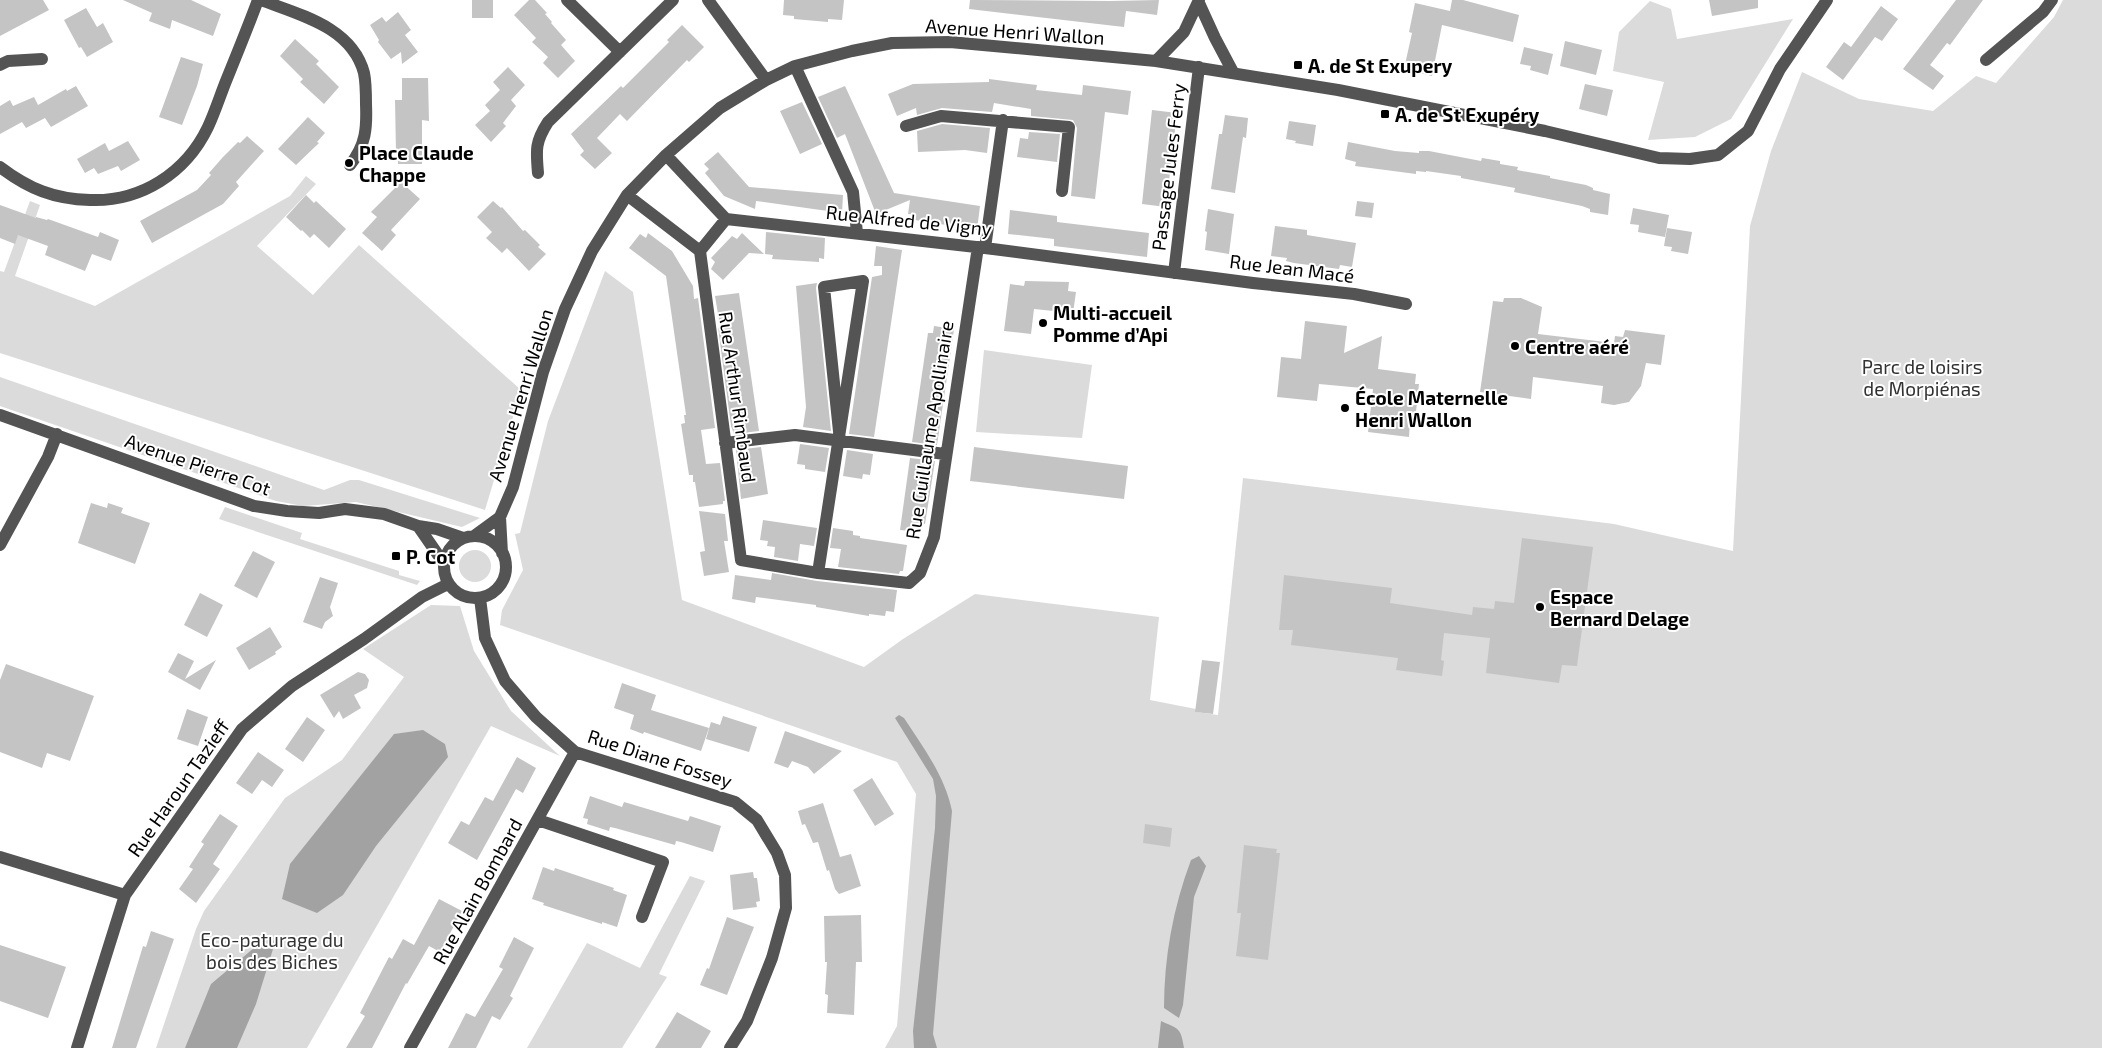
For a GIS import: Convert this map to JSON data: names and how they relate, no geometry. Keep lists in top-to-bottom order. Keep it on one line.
{"streets":{"street":["Avenue Henri Wallon","Passage Jules Ferry","Rue Alfred de Vigny","Rue Jean Macé","Rue Arthur Rimbaud","Rue Guillaume Apollinaire","Avenue Pierre Cot","Rue Diane Fossey","Rue Haroun Tazieff","Rue Alain Bombard"]},"crossings":[["Avenue Henri Wallon","Passage Jules Ferry"],["Avenue Henri Wallon","Avenue Pierre Cot"],["Avenue Henri Wallon","Rue Diane Fossey"],["Avenue Henri Wallon","Rue Haroun Tazieff"],["Passage Jules Ferry","Rue Alfred de Vigny"],["Passage Jules Ferry","Rue Jean Macé"],["Rue Alfred de Vigny","Rue Jean Macé"],["Rue Alfred de Vigny","Rue Guillaume Apollinaire"],["Rue Arthur Rimbaud","Rue Guillaume Apollinaire"],["Avenue Pierre Cot","Rue Diane Fossey"],["Avenue Pierre Cot","Rue Haroun Tazieff"],["Rue Diane Fossey","Rue Haroun Tazieff"],["Rue Diane Fossey","Rue Alain Bombard"]],"parks":["Parc de loisirs de Morpiénas","Eco-paturage du bois des Biches"],"places":{"transit":["A. de St Exupery","A. de St Exupéry","P. Cot"],"other":["Place Claude Chappe","Multi-accueil Pomme d’Api","Centre aéré","École Maternelle Henri Wallon","Espace Bernard Delage"]}}
